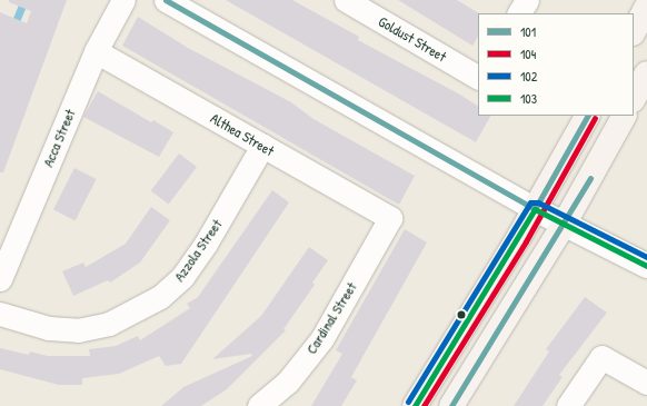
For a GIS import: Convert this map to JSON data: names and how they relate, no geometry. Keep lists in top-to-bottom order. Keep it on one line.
{"streets":{"street":["Goldust Street","Althea Street","Acca Street","Azzola Street","Cardinal Street"]},"crossings":[["Althea Street","Acca Street"],["Althea Street","Azzola Street"],["Althea Street","Cardinal Street"]],"lines":["transit line 101","transit line 104","transit line 102","transit line 103"],"legend":["101","104","102","103"]}
